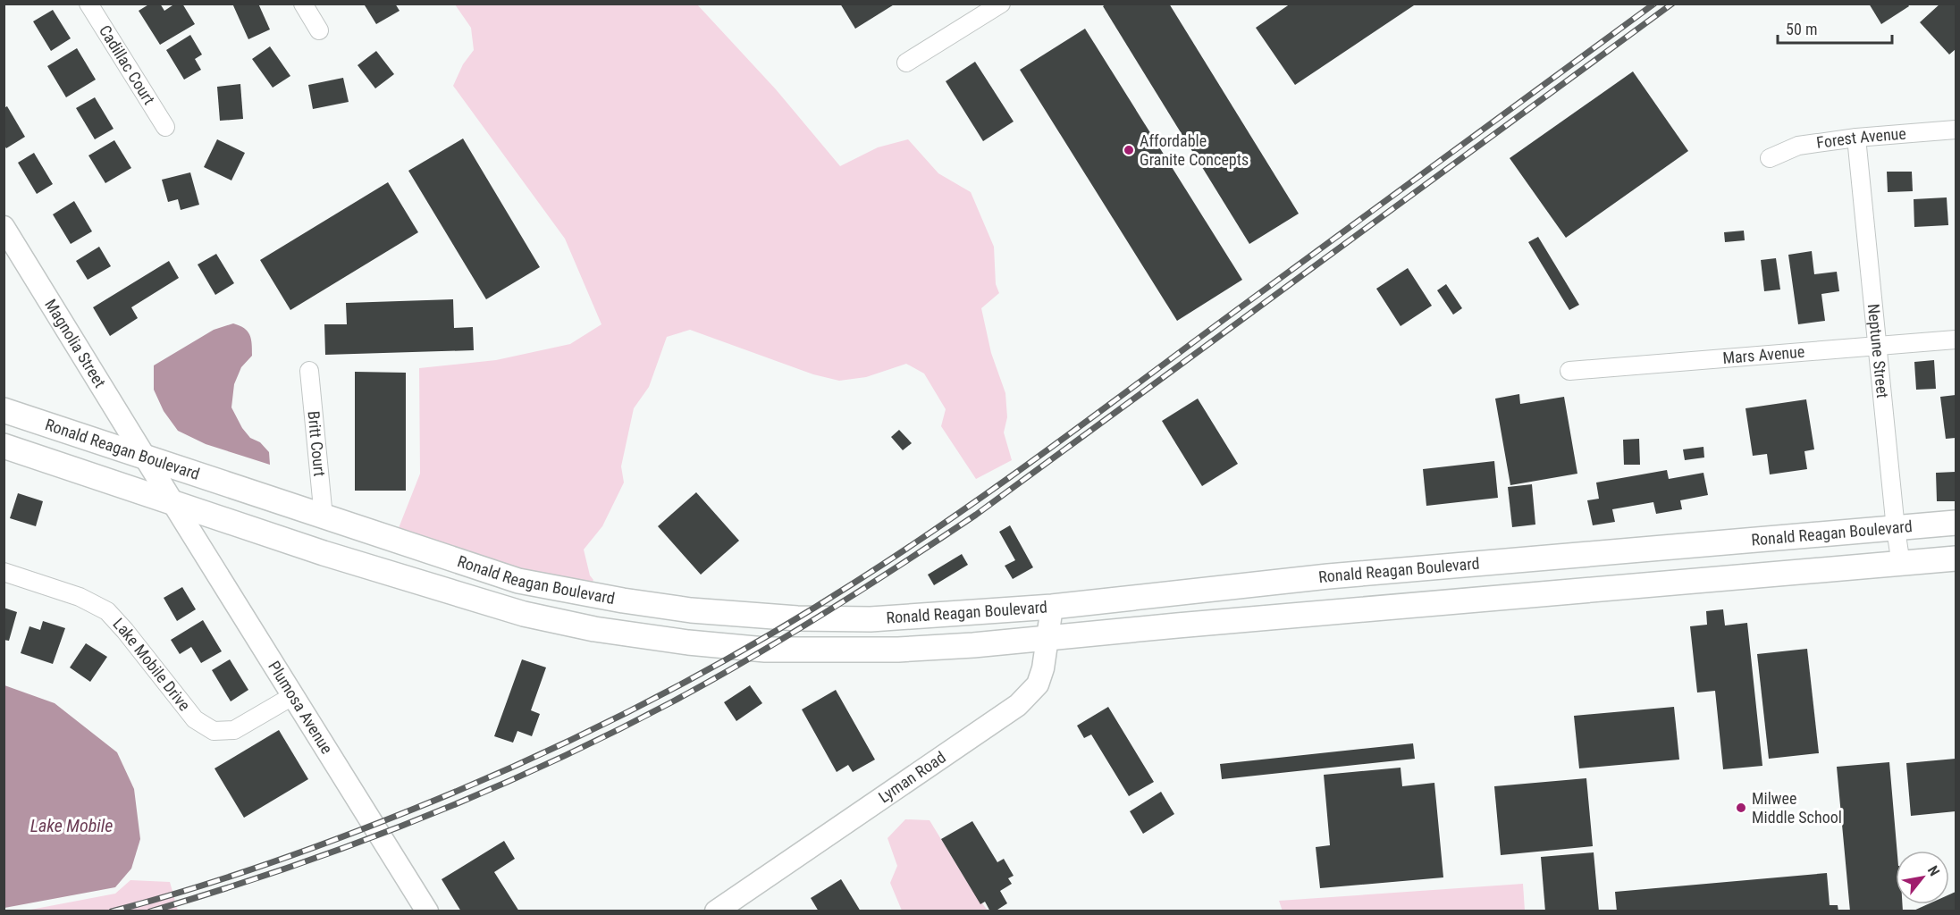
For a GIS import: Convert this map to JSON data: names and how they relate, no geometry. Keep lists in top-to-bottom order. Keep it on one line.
{"streets":{"main road":["Ronald Reagan Boulevard"],"street":["Cadillac Court","Forest Avenue","Magnolia Street","Neptune Street","Mars Avenue","Britt Court","Lake Mobile Drive","Plumosa Avenue","Lyman Road"]},"crossings":[["Forest Avenue","Neptune Street"],["Magnolia Street","Ronald Reagan Boulevard"],["Magnolia Street","Plumosa Avenue"],["Neptune Street","Mars Avenue"],["Neptune Street","Ronald Reagan Boulevard"],["Britt Court","Ronald Reagan Boulevard"],["Ronald Reagan Boulevard","Plumosa Avenue"],["Ronald Reagan Boulevard","Lyman Road"],["Lake Mobile Drive","Plumosa Avenue"]],"water":["Lake Mobile"],"places":["Affordable Granite Concepts","Milwee Middle School"],"scale_bar":"50 m","north":"top right"}
